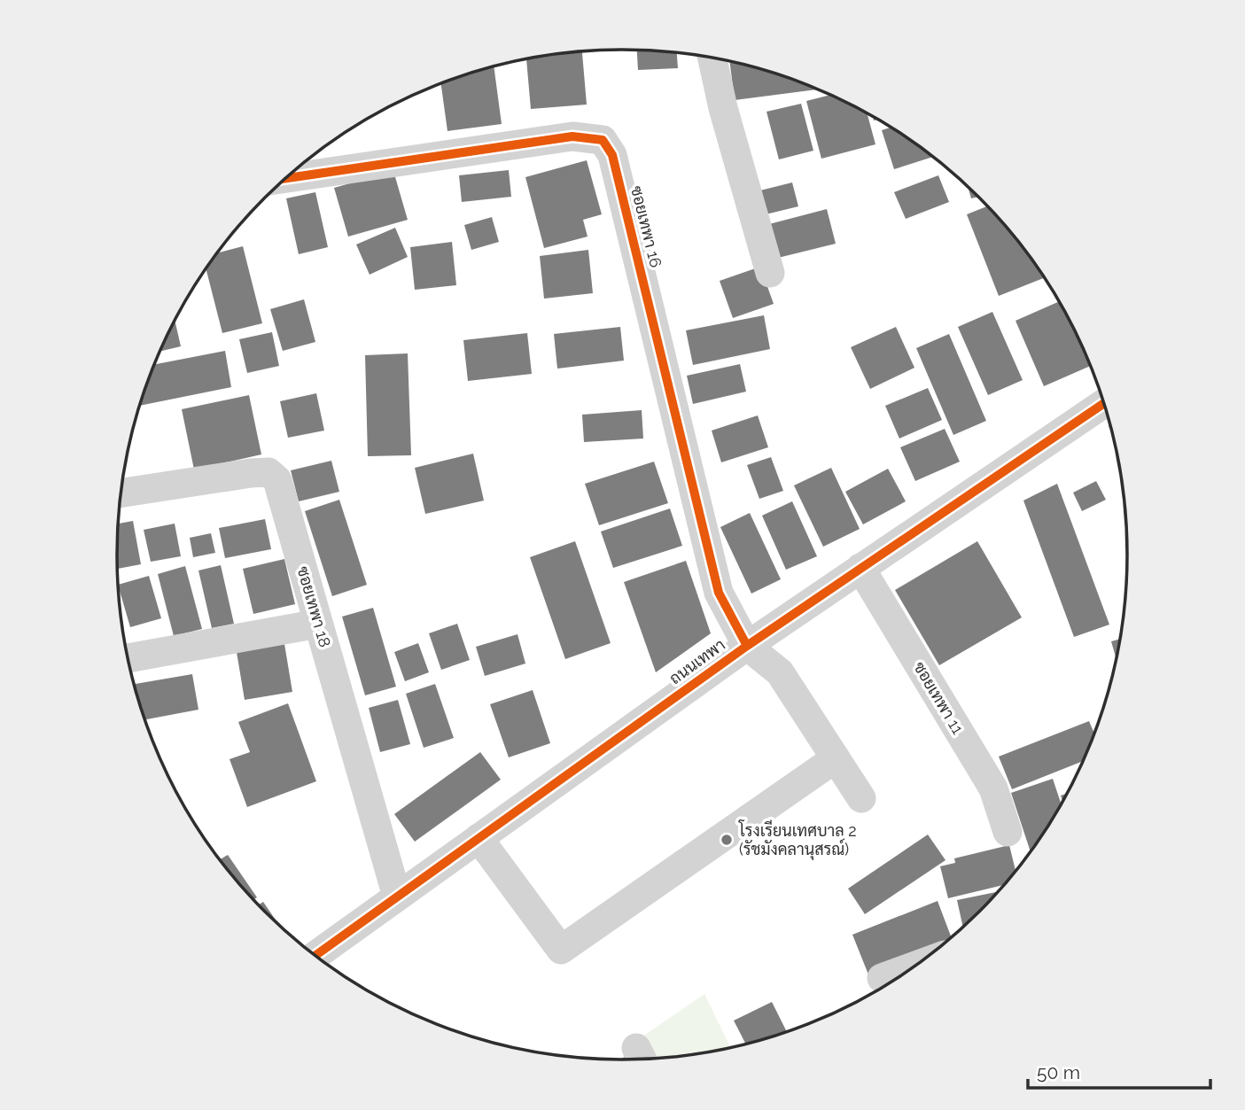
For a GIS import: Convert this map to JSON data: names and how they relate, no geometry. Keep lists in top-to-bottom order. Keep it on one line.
{"streets":{"street":["ซอยเทพา 16","ซอยเทพา 18","ถนนเทพา","ซอยเทพา 11"]},"crossings":[["ซอยเทพา 16","ถนนเทพา"],["ซอยเทพา 18","ถนนเทพา"],["ถนนเทพา","ซอยเทพา 11"]],"places":["โรงเรียนเทศบาล 2 (รัชมังคลานุสรณ์)"],"scale_bar":"50 m"}
